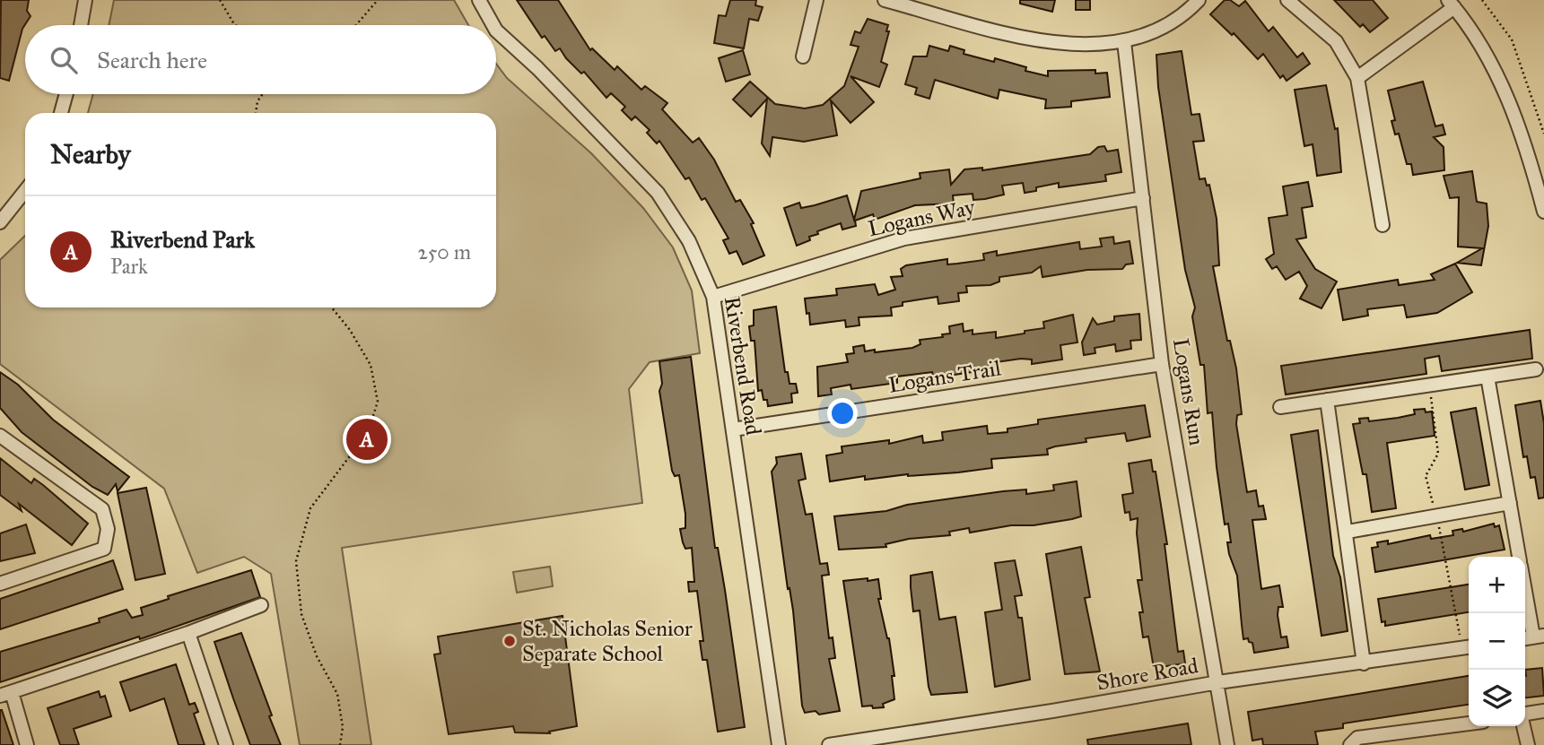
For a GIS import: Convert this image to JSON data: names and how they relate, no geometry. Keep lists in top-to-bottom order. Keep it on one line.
{"streets":{"street":["Logans Way","Riverbend Road","Logans Trail","Logans Run","Shore Road"]},"crossings":[["Logans Way","Riverbend Road"],["Logans Way","Logans Run"],["Riverbend Road","Logans Trail"],["Logans Trail","Logans Run"],["Logans Run","Shore Road"]],"places":["St. Nicholas Senior Separate School"],"page":{"search":"Search here","heading":"Nearby","list":[{"mark":"A","name":"Riverbend Park","note":"Park","value":"250 m"}],"pins":"A","map_buttons":["+","−"]}}
